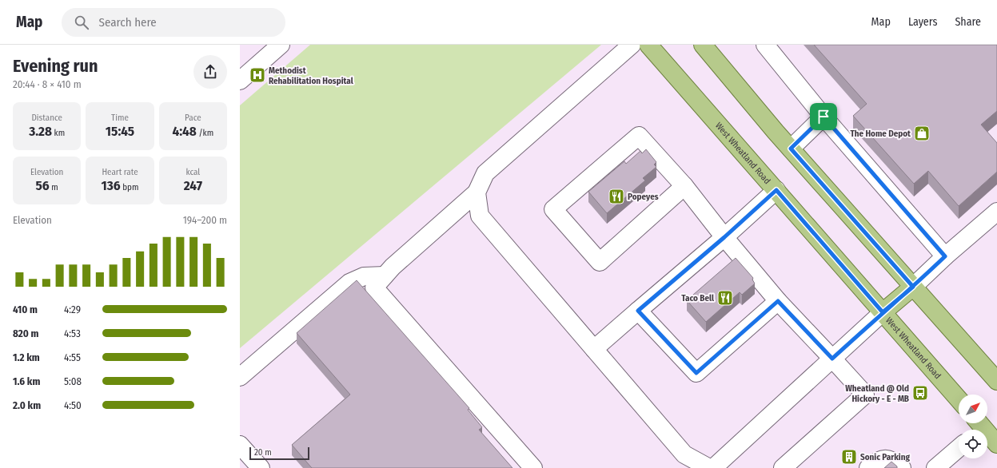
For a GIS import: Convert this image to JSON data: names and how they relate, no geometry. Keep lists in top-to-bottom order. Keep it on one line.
{"streets":{"main road":["West Wheatland Road"]},"places":{"hospital":["Methodist Rehabilitation Hospital"],"shop":["The Home Depot"],"restaurant":["Popeyes","Taco Bell"],"bus stop":["Wheatland @ Old Hickory - E - MB"],"building":["Sonic Parking"]},"scale_bar":"20 m","north":"top right","page":{"header":"Map","search":"Search here","nav":["Map","Layers","Share"],"heading":["Evening run","20:44 · 8 × 410 m"],"stats":[["Distance","3.28 km"],["Time","15:45"],["Pace","4:48 /km"],["Elevation","56 m"],["Heart rate","136 bpm"],["kcal","247"]],"chart":["Elevation","194–200 m"],"list":[{"name":"410 m","note":"4:29"},{"name":"820 m","note":"4:53"},{"name":"1.2 km","note":"4:55"},{"name":"1.6 km","note":"5:08"},{"name":"2.0 km","note":"4:50"}],"scale":"20 m"}}
